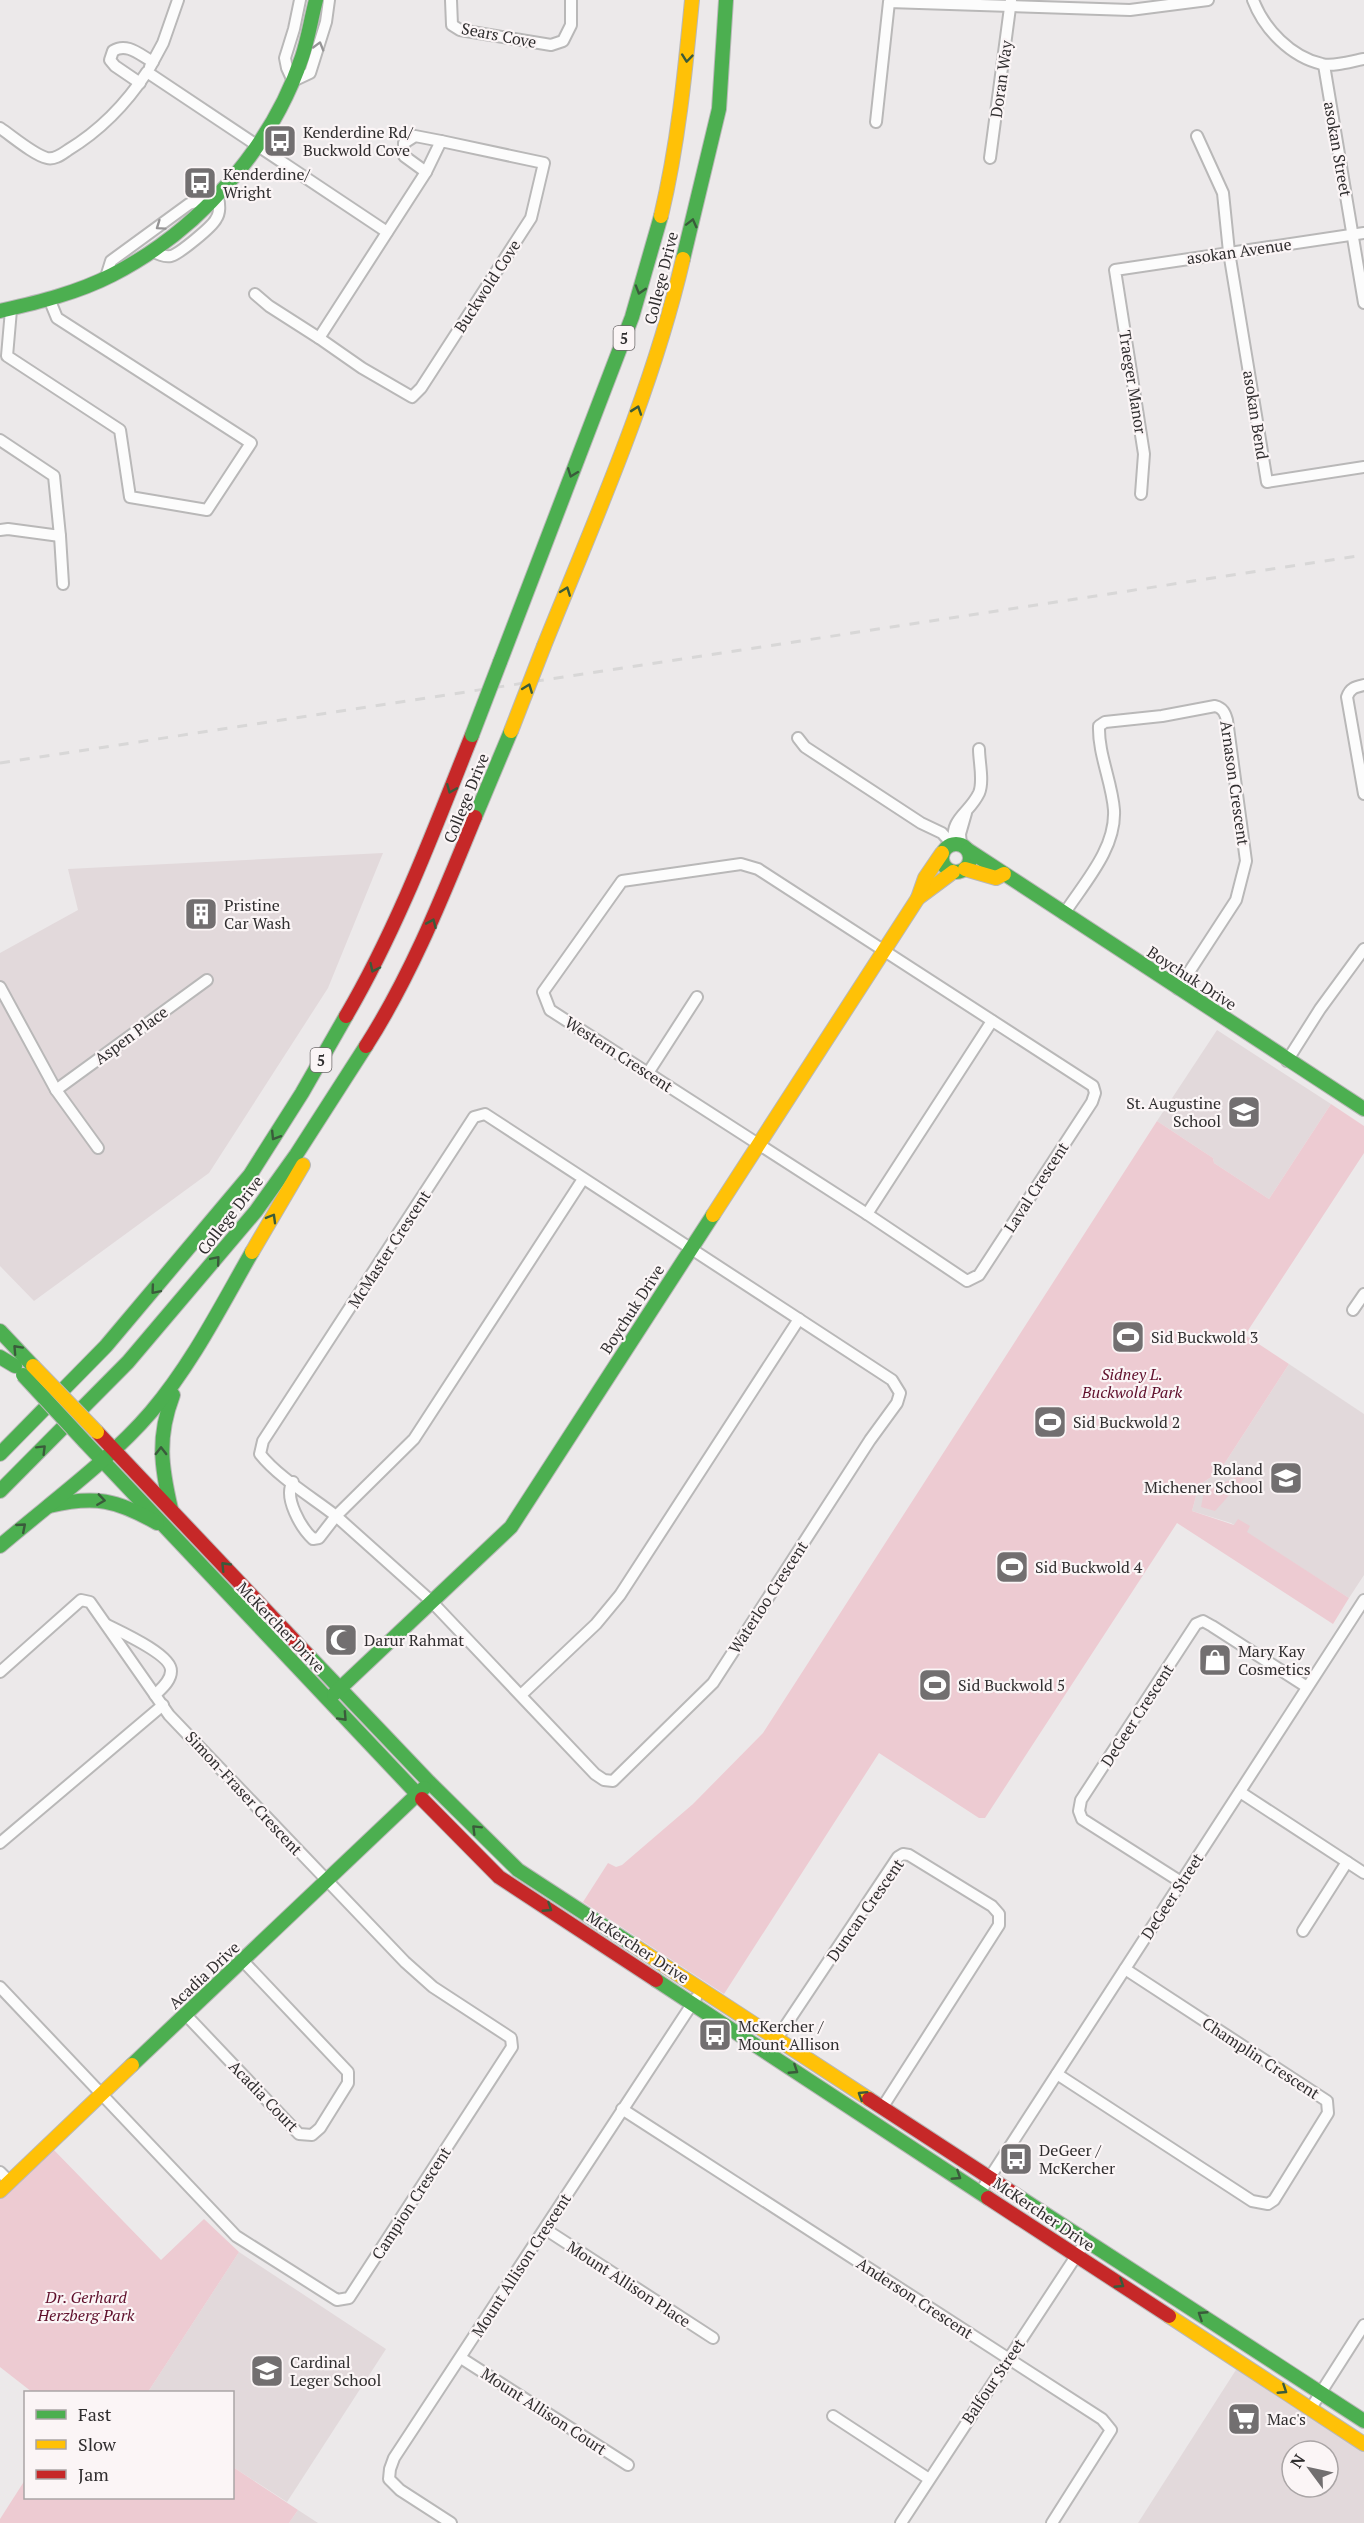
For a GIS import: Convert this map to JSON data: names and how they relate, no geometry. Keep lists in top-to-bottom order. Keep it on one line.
{"streets":{"main road":["College Drive","5","Boychuk Drive","McKercher Drive","Acadia Drive"],"street":["Sears Cove","Doran Way","asokan Street","asokan Avenue","Buckwold Cove","Traeger Manor","asokan Bend","Arnason Crescent","Aspen Place","Western Crescent","Laval Crescent","McMaster Crescent","Waterloo Crescent","DeGeer Crescent","Simon-Fraser Crescent","DeGeer Street","Duncan Crescent","Champlin Crescent","Acadia Court","Campion Crescent","Mount Allison Crescent","Mount Allison Place","Anderson Crescent","Balfour Street","Mount Allison Court"]},"crossings":[["asokan Street","asokan Avenue"],["asokan Avenue","Traeger Manor"],["asokan Avenue","asokan Bend"],["Arnason Crescent","Boychuk Drive"],["Boychuk Drive","Western Crescent"],["Boychuk Drive","Laval Crescent"],["Boychuk Drive","McMaster Crescent"],["Boychuk Drive","Waterloo Crescent"],["Boychuk Drive","McKercher Drive"],["Western Crescent","Laval Crescent"],["McMaster Crescent","Waterloo Crescent"],["McKercher Drive","DeGeer Street"],["McKercher Drive","Duncan Crescent"],["McKercher Drive","Acadia Drive"],["McKercher Drive","Mount Allison Crescent"],["McKercher Drive","Balfour Street"],["DeGeer Crescent","DeGeer Street"],["Simon-Fraser Crescent","Acadia Drive"],["Simon-Fraser Crescent","Campion Crescent"],["DeGeer Street","Champlin Crescent"],["Acadia Drive","Acadia Court"],["Acadia Drive","Campion Crescent"],["Mount Allison Crescent","Mount Allison Place"],["Mount Allison Crescent","Anderson Crescent"],["Mount Allison Crescent","Mount Allison Court"],["Anderson Crescent","Balfour Street"]],"parks":["Sidney L. Buckwold Park","Dr. Gerhard Herzberg Park"],"places":{"bus stop":["Kenderdine Rd/ Buckwold Cove","Kenderdine/ Wright","McKercher / Mount Allison","DeGeer / McKercher"],"building":["Pristine Car Wash"],"school or university":["St. Augustine School","Roland Michener School","Cardinal Leger School"],"sports":["Sid Buckwold 3","Sid Buckwold 2","Sid Buckwold 4","Sid Buckwold 5"],"mosque":["Darur Rahmat"],"shop":["Mary Kay Cosmetics"],"supermarket":["Mac's"]},"legend":["Fast","Slow","Jam"],"north":"top left"}
